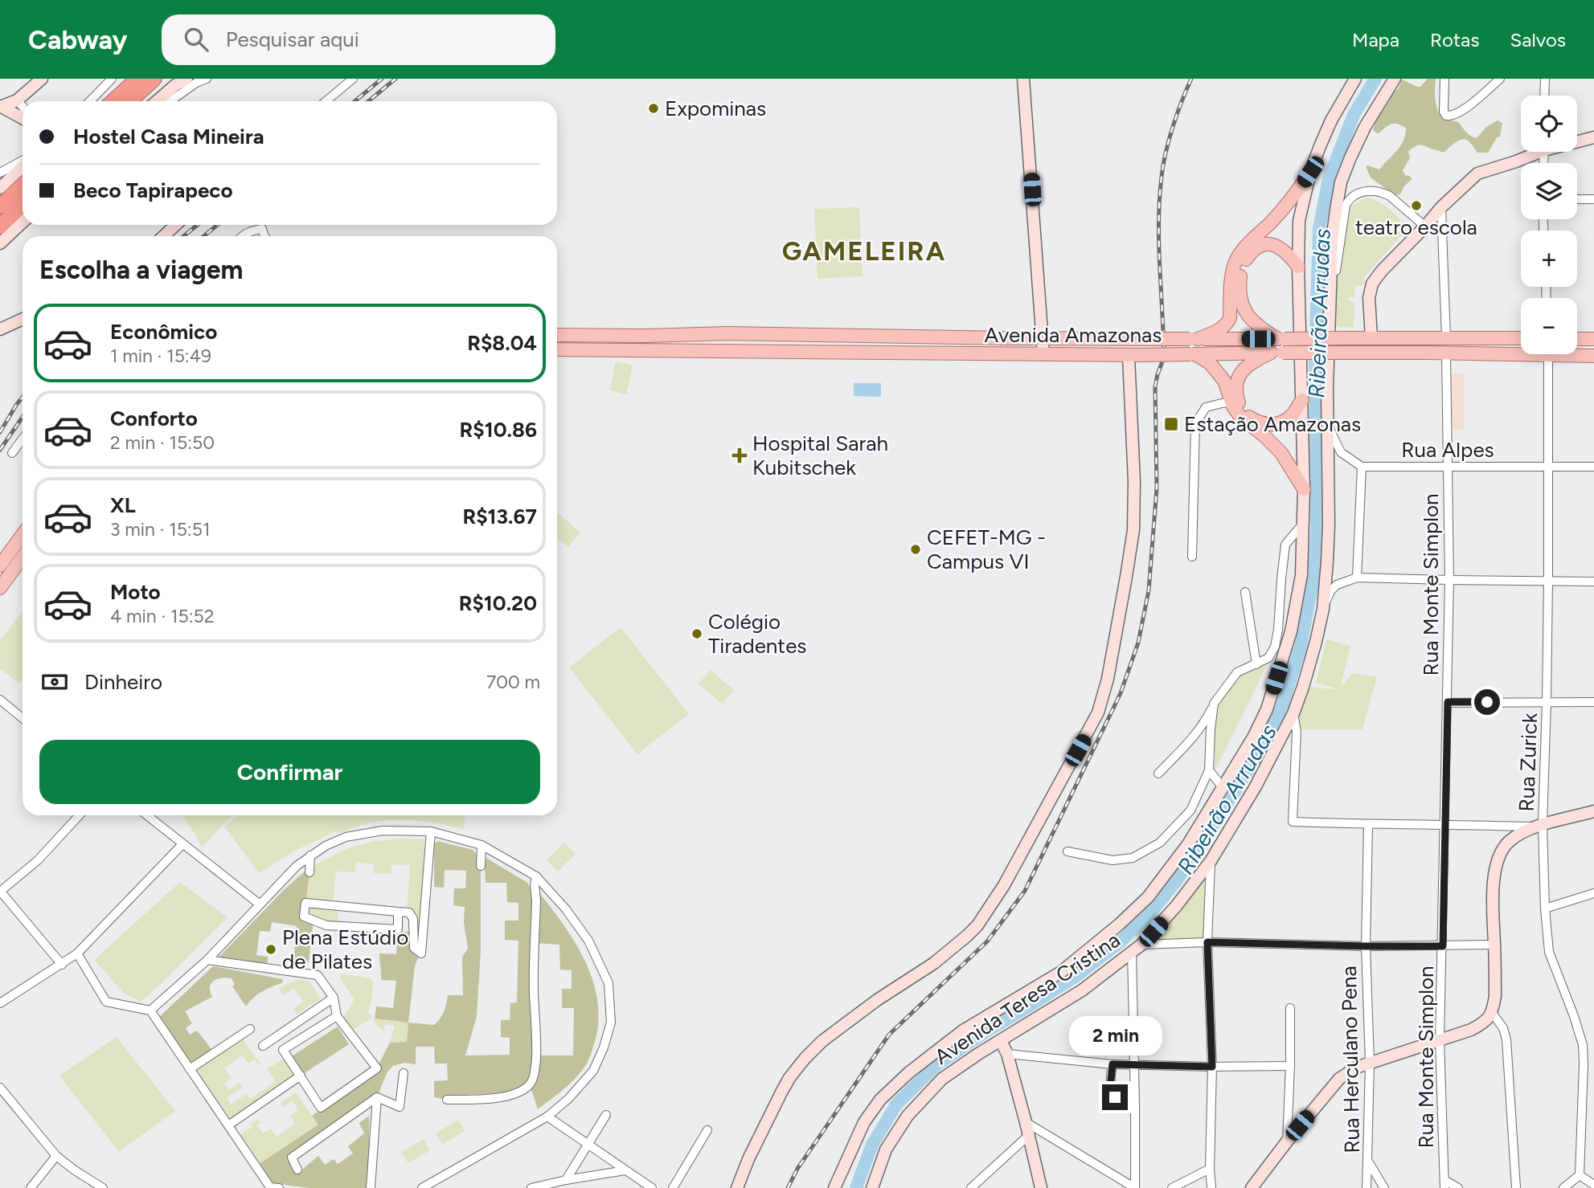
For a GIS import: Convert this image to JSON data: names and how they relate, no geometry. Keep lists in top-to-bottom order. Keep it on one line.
{"streets":{"main road":["Avenida Amazonas","Avenida Teresa Cristina"],"street":["Rua Alpes","Rua Monte Simplon","Rua Zurick","Rua Herculano Pena"]},"crossings":[["Avenida Amazonas","Rua Monte Simplon"],["Rua Alpes","Rua Monte Simplon"],["Rua Alpes","Rua Zurick"]],"districts":["GAMELEIRA"],"water":["Ribeirão Arrudas"],"places":{"other":["Expominas","teatro escola","CEFET-MG - Campus VI","Colégio Tiradentes","Plena Estúdio de Pilates"],"transit":["Estação Amazonas"],"health":["Hospital Sarah Kubitschek"]},"page":{"header":"Cabway","search":"Pesquisar aqui","nav":["Mapa","Rotas","Salvos"],"map_buttons":["+","−"],"banner":["Hostel Casa Mineira","Beco Tapirapeco"],"heading":"Escolha a viagem","list":[{"name":"Econômico","note":"1 min · 15:49","value":"R$8.04"},{"name":"Conforto","note":"2 min · 15:50","value":"R$10.86"},{"name":"XL","note":"3 min · 15:51","value":"R$13.67"},{"name":"Moto","note":"4 min · 15:52","value":"R$10.20"}],"pay":["Dinheiro","700 m"],"buttons":"Confirmar","bubble":"2 min"}}
